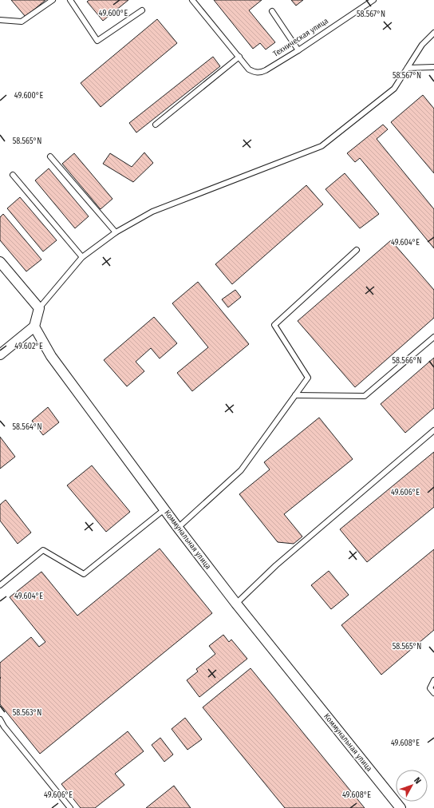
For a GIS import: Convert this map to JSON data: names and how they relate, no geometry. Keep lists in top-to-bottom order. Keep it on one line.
{"streets":{"street":["Коммунальная улица"],"lane":["Техническая улица"]},"north":"top right","coordinates":["49.600°E","58.567°N","58.565°N","49.604°E","49.602°E","58.566°N","58.564°N","49.606°E","58.563°N","49.608°E"]}
